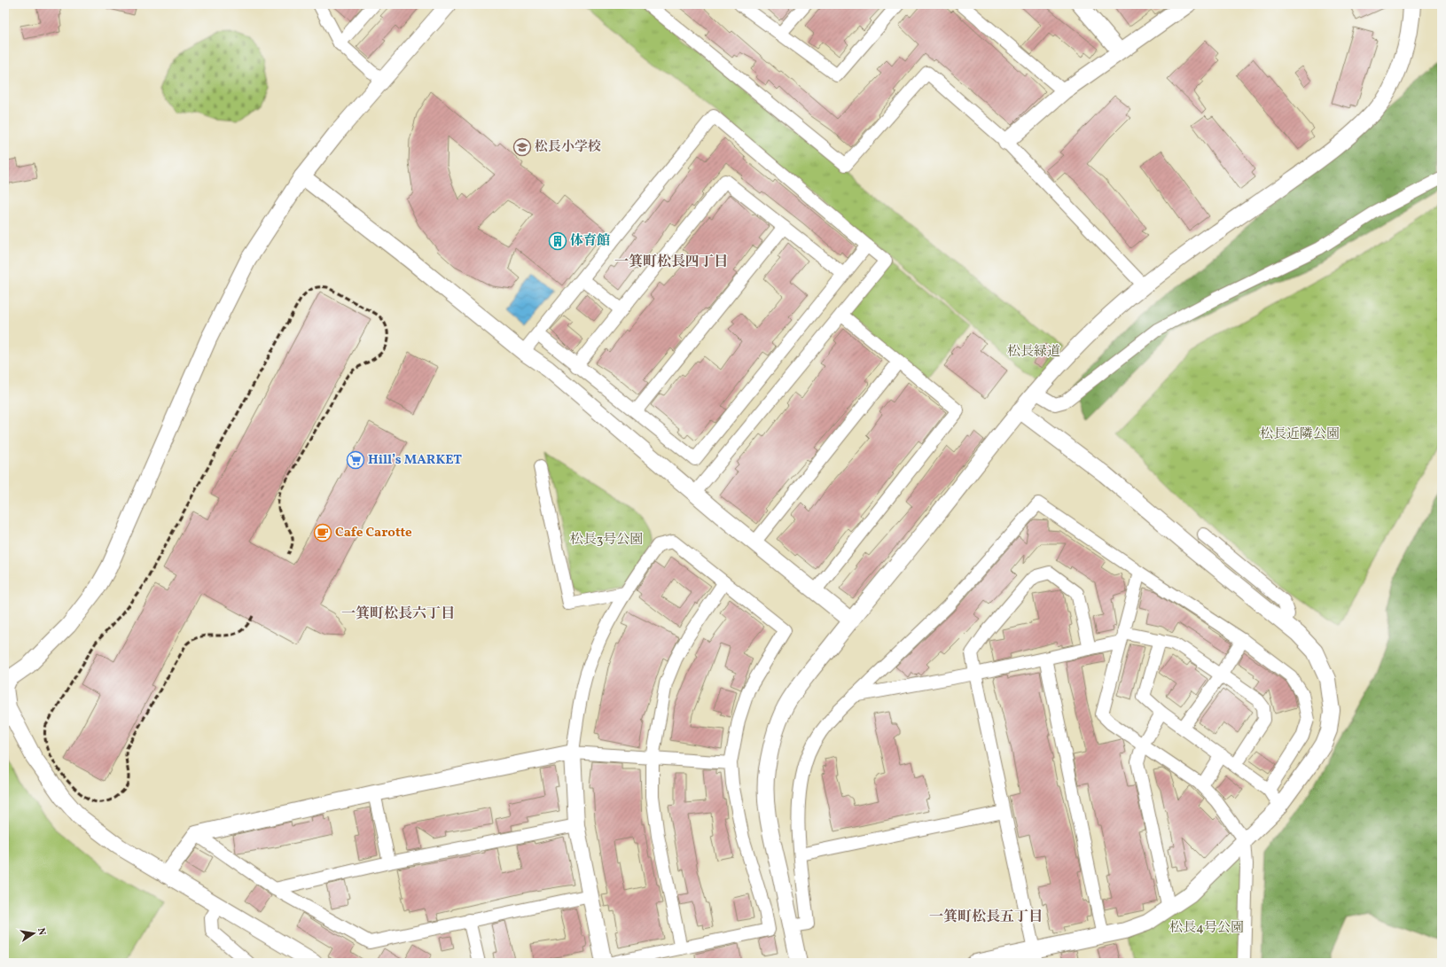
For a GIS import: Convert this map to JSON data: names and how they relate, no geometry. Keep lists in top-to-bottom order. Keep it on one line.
{"districts":["一箕町松長四丁目","一箕町松長六丁目","一箕町松長五丁目"],"parks":["松長緑道","松長近隣公園","松長3号公園","松長4号公園"],"places":{"school or university":["松長小学校"],"building":["体育館"],"supermarket":["Hill’s MARKET"],"cafe":["Cafe Carotte"]},"north":"right"}
